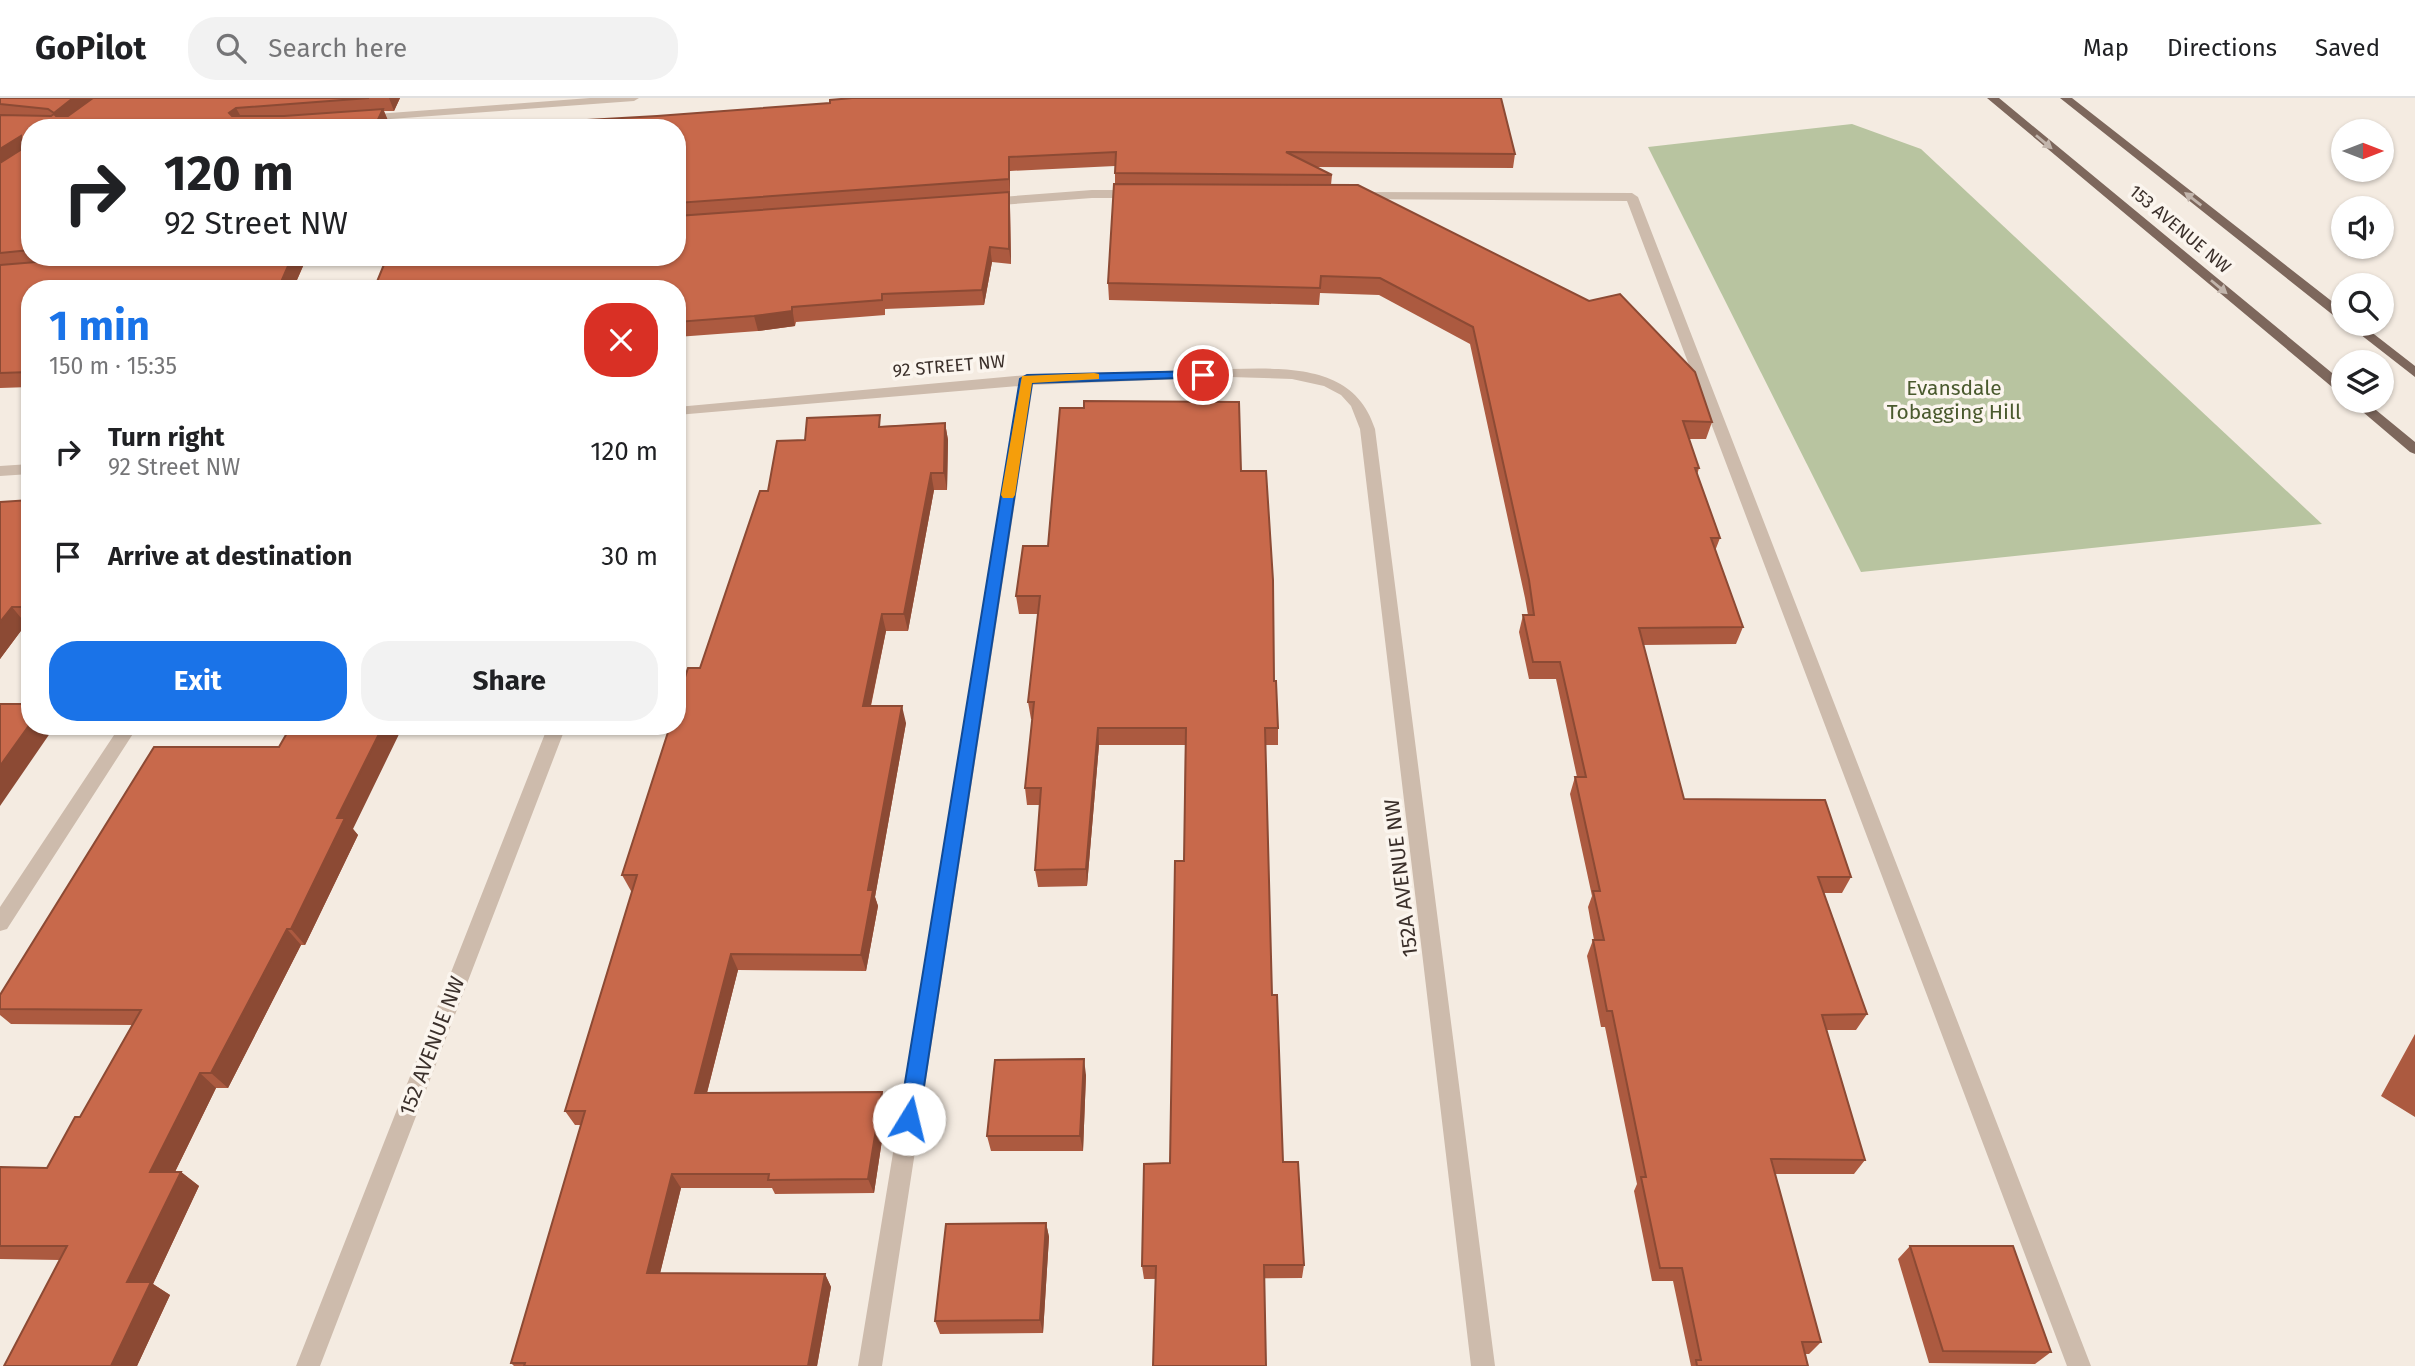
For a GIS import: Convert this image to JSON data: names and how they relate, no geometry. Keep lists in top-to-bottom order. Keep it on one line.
{"streets":{"main road":["153 AVENUE NW"],"street":["92 STREET NW","152A AVENUE NW","152 AVENUE NW"]},"crossings":[["92 STREET NW","152A AVENUE NW"]],"parks":["Evansdale Tobagging Hill"],"north":"right","page":{"header":"GoPilot","search":"Search here","nav":["Map","Directions","Saved"],"turn":["120 m","92 Street NW"],"heading":["1 min","150 m · 15:35"],"list":[{"name":"Turn right","note":"92 Street NW","value":"120 m"},{"name":"Arrive at destination","value":"30 m"}],"buttons":["Exit","Share"]}}
